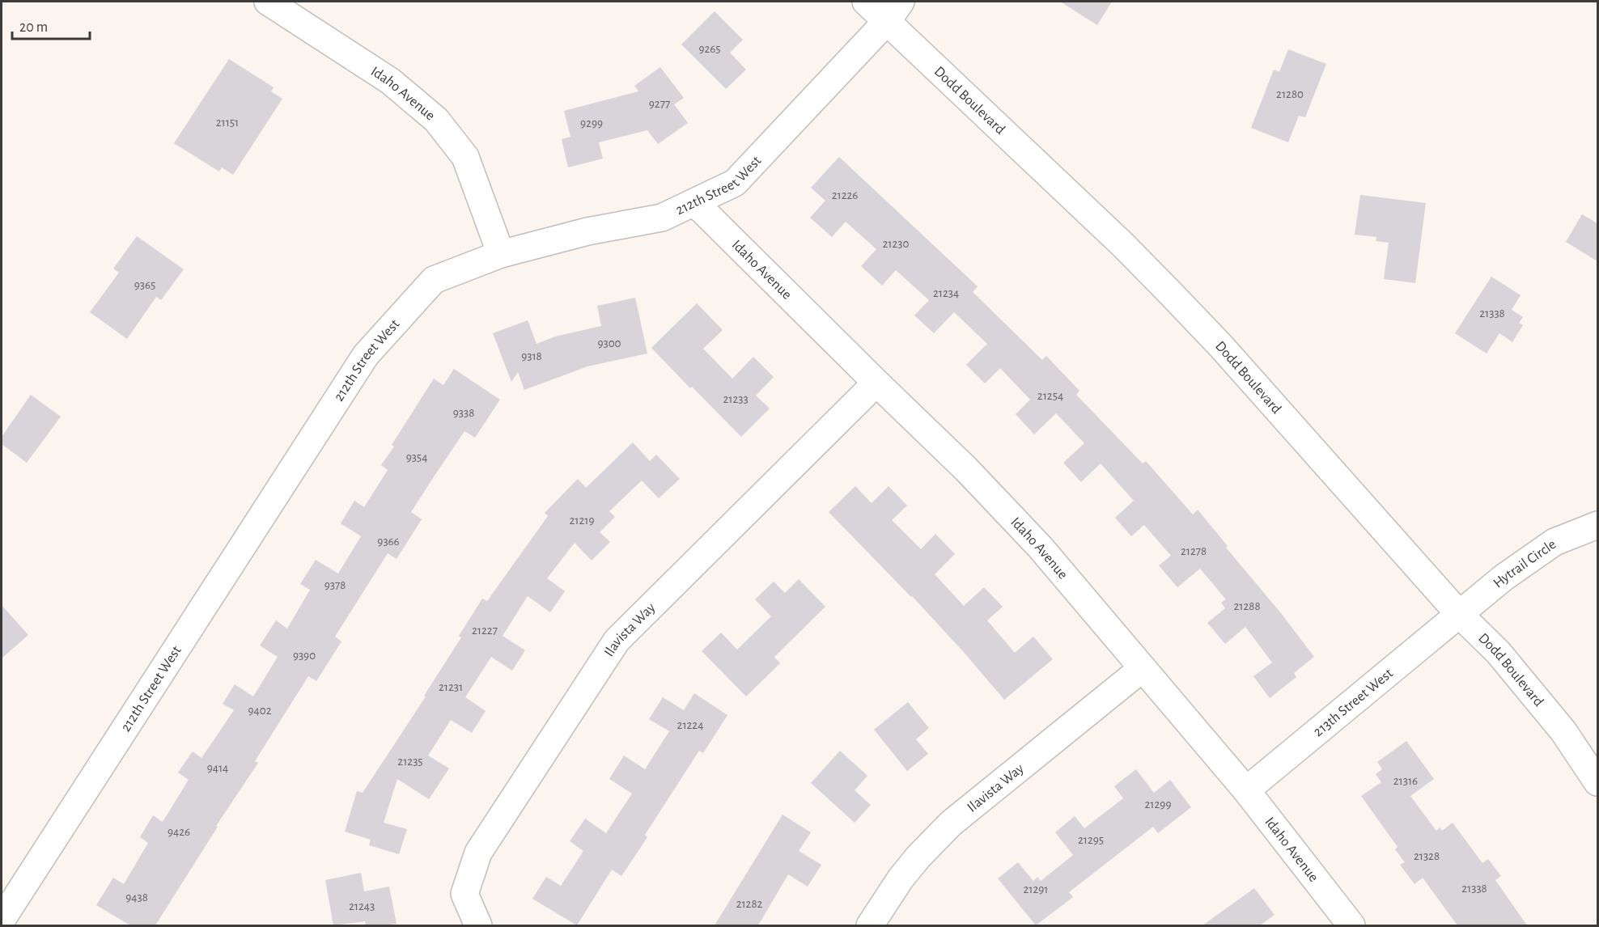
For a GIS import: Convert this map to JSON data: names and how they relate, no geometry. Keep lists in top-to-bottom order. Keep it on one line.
{"streets":{"street":["Idaho Avenue","Dodd Boulevard","212th Street West","Hytrail Circle","Ilavista Way","213th Street West"]},"crossings":[["Idaho Avenue","212th Street West"],["Idaho Avenue","Ilavista Way"],["Idaho Avenue","213th Street West"],["Dodd Boulevard","212th Street West"],["Dodd Boulevard","Hytrail Circle"],["Dodd Boulevard","213th Street West"],["Hytrail Circle","213th Street West"]],"house_numbers":["9265","21280","9277","21151","9299","21226","21230","9365","21234","21338","9300","9318","21254","21233","9338","9354","21219","9366","21278","9378","21288","21227","9390","21231","9402","21224","21235","9414","21316","21299","9426","21295","21328","21338","21291","9438","21282","21243"],"scale_bar":"20 m"}
